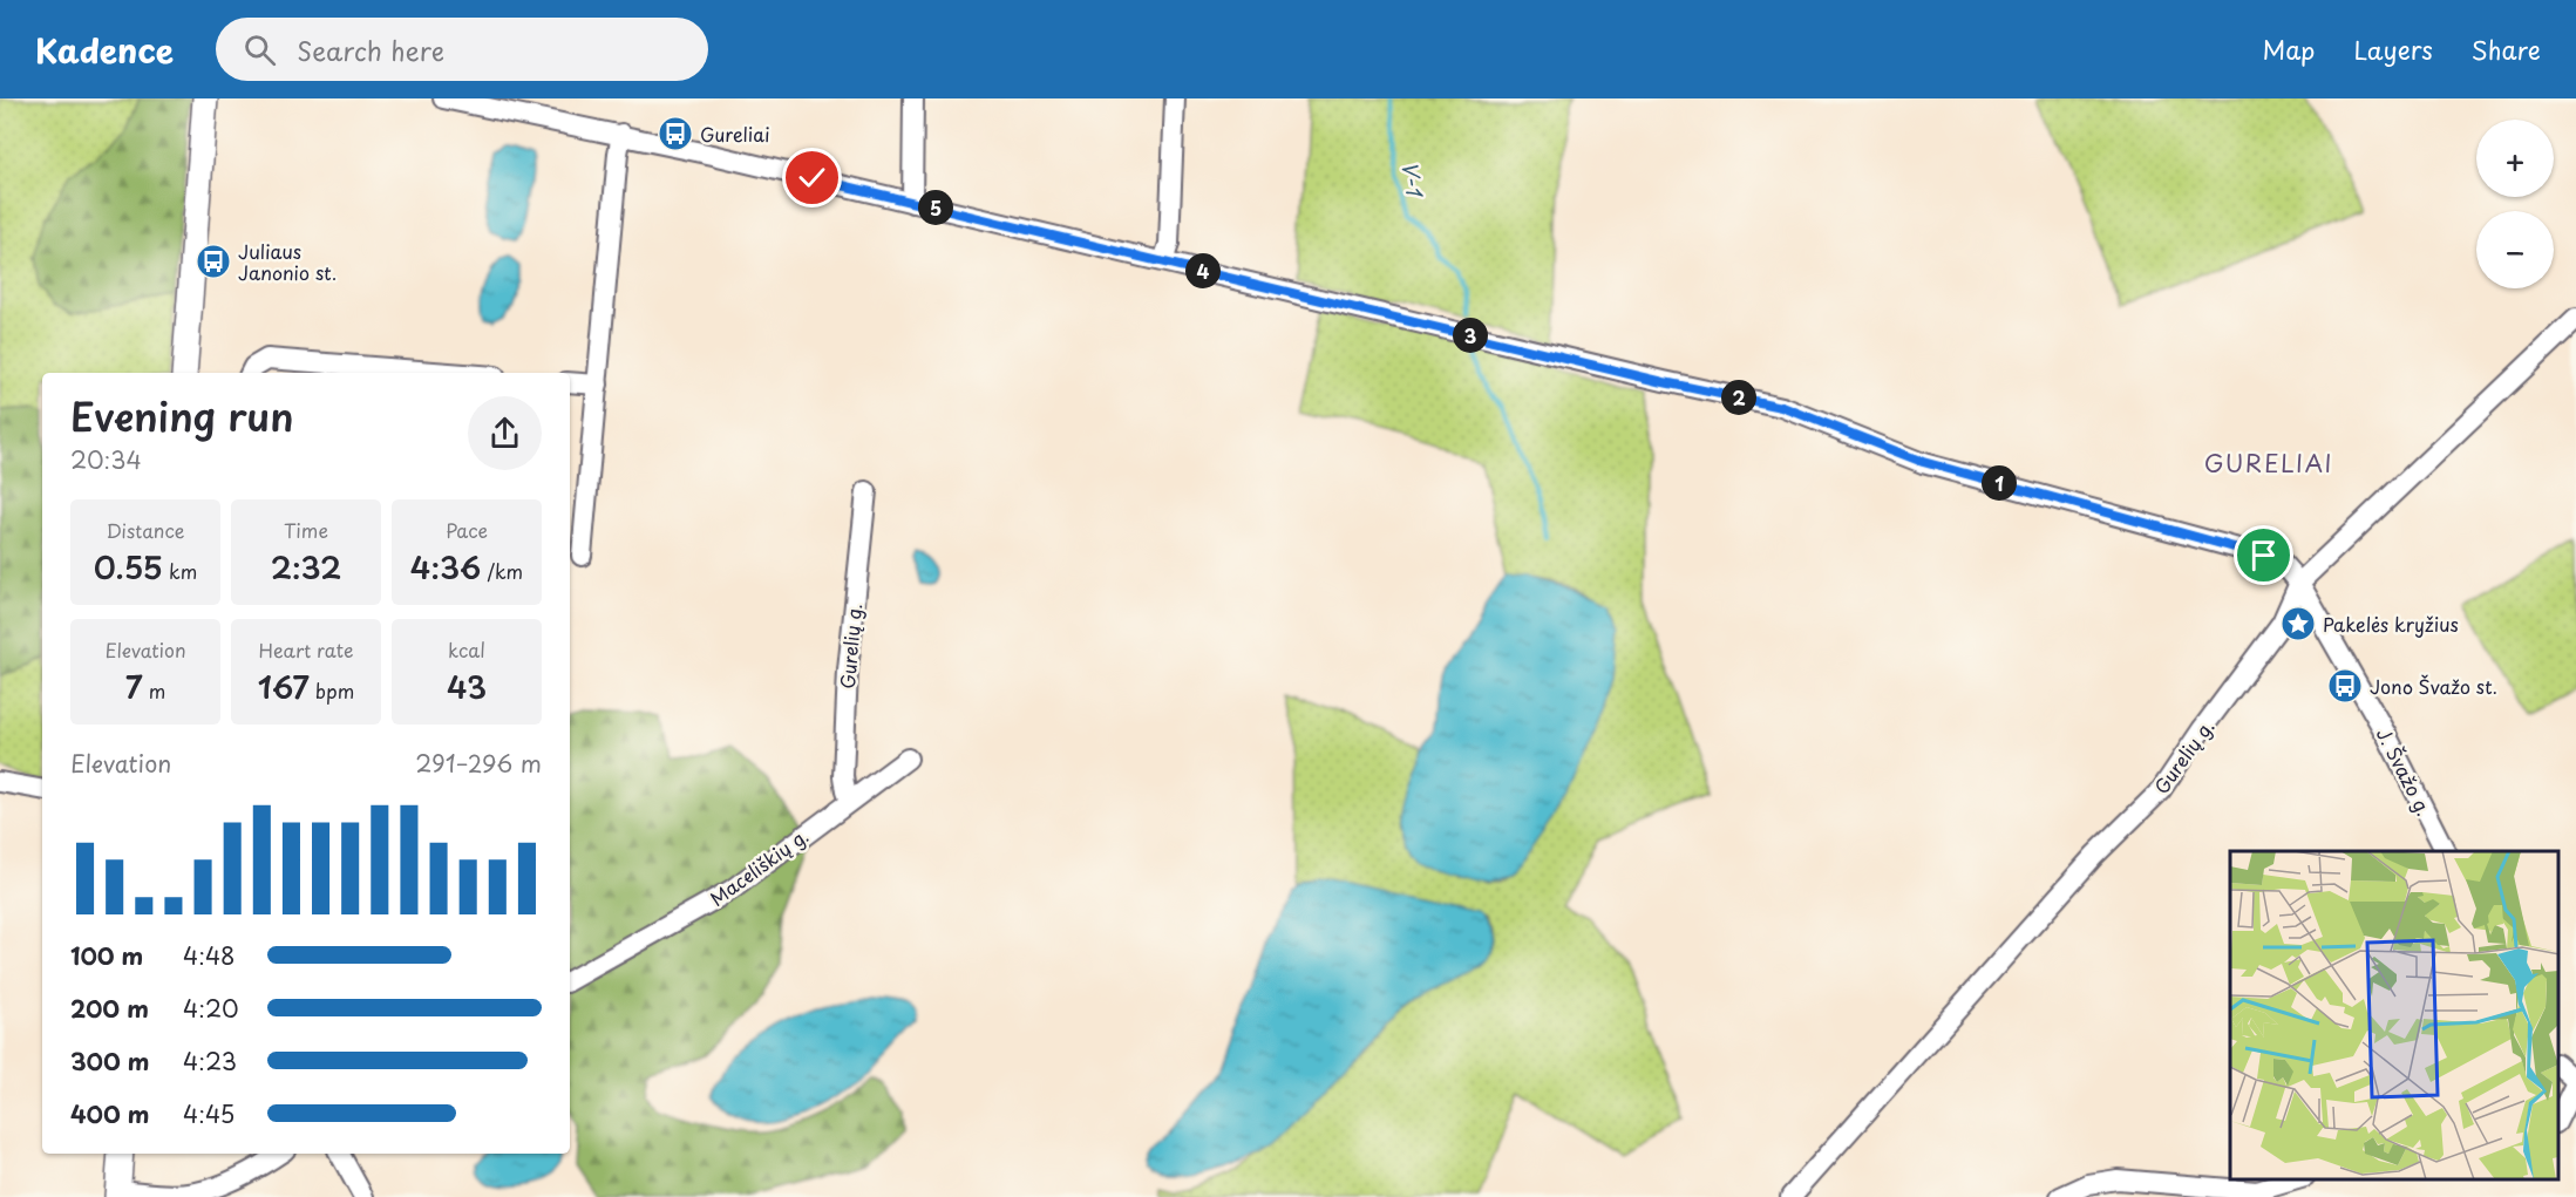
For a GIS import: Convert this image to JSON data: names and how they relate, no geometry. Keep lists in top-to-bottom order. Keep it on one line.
{"streets":{"street":["Gurelių g.","J. Švažo g.","Maceliškių g."]},"crossings":[["Gurelių g.","J. Švažo g."],["Gurelių g.","Maceliškių g."]],"districts":["GURELIAI"],"water":["V-1"],"places":{"bus stop":["Gureliai","Juliaus Janonio st.","Jono Švažo st."],"place":["Pakelės kryžius"]},"page":{"header":"Kadence","search":"Search here","nav":["Map","Layers","Share"],"map_buttons":["+","−"],"pins":["5","4","3","2","1"],"heading":["Evening run","20:34"],"stats":[["Distance","0.55 km"],["Time","2:32"],["Pace","4:36 /km"],["Elevation","7 m"],["Heart rate","167 bpm"],["kcal","43"]],"chart":["Elevation","291–296 m"],"list":[{"name":"100 m","note":"4:48"},{"name":"200 m","note":"4:20"},{"name":"300 m","note":"4:23"},{"name":"400 m","note":"4:45"}]}}
